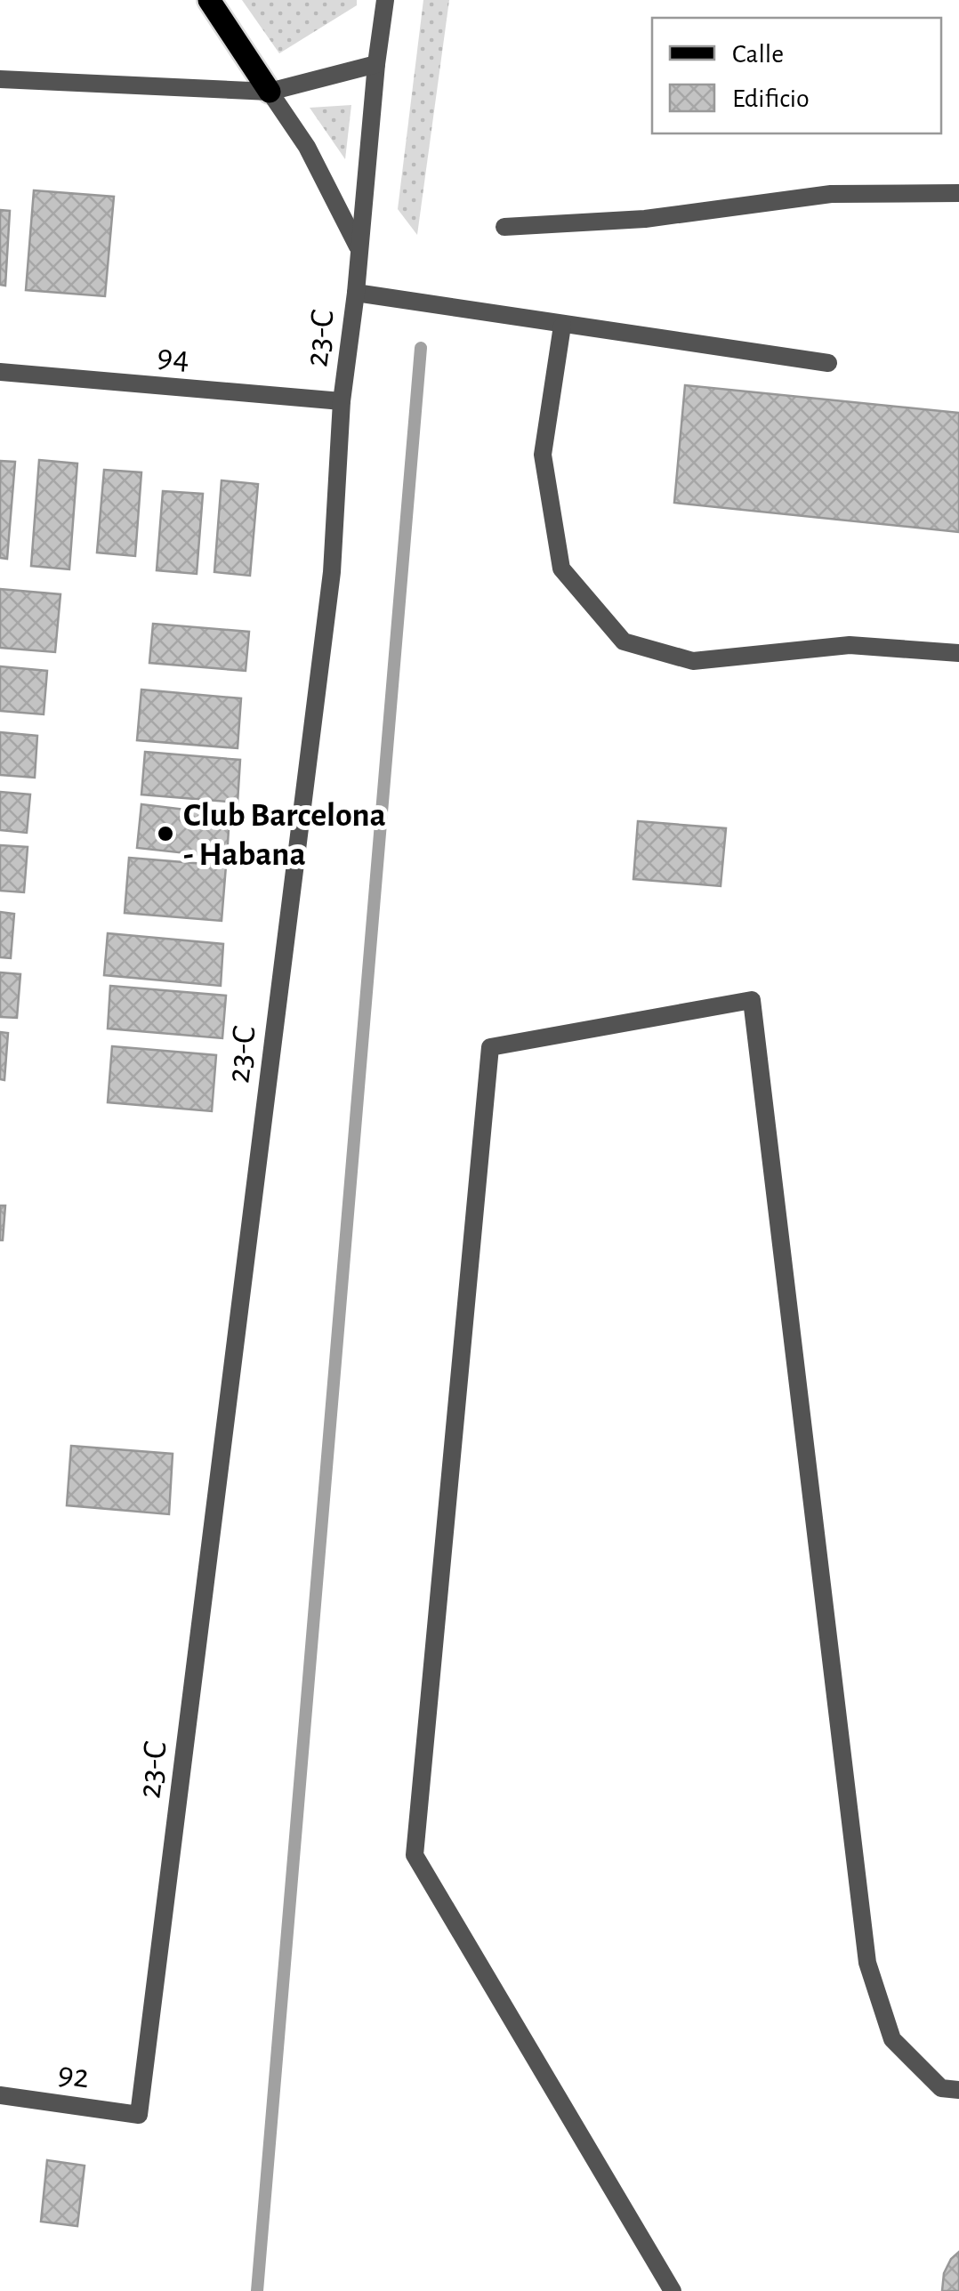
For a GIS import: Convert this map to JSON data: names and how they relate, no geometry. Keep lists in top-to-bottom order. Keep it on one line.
{"streets":{"street":["23-C","94","92"]},"crossings":[["23-C","94"],["23-C","92"]],"places":["Club Barcelona - Habana"],"legend":["Calle","Edificio"]}
